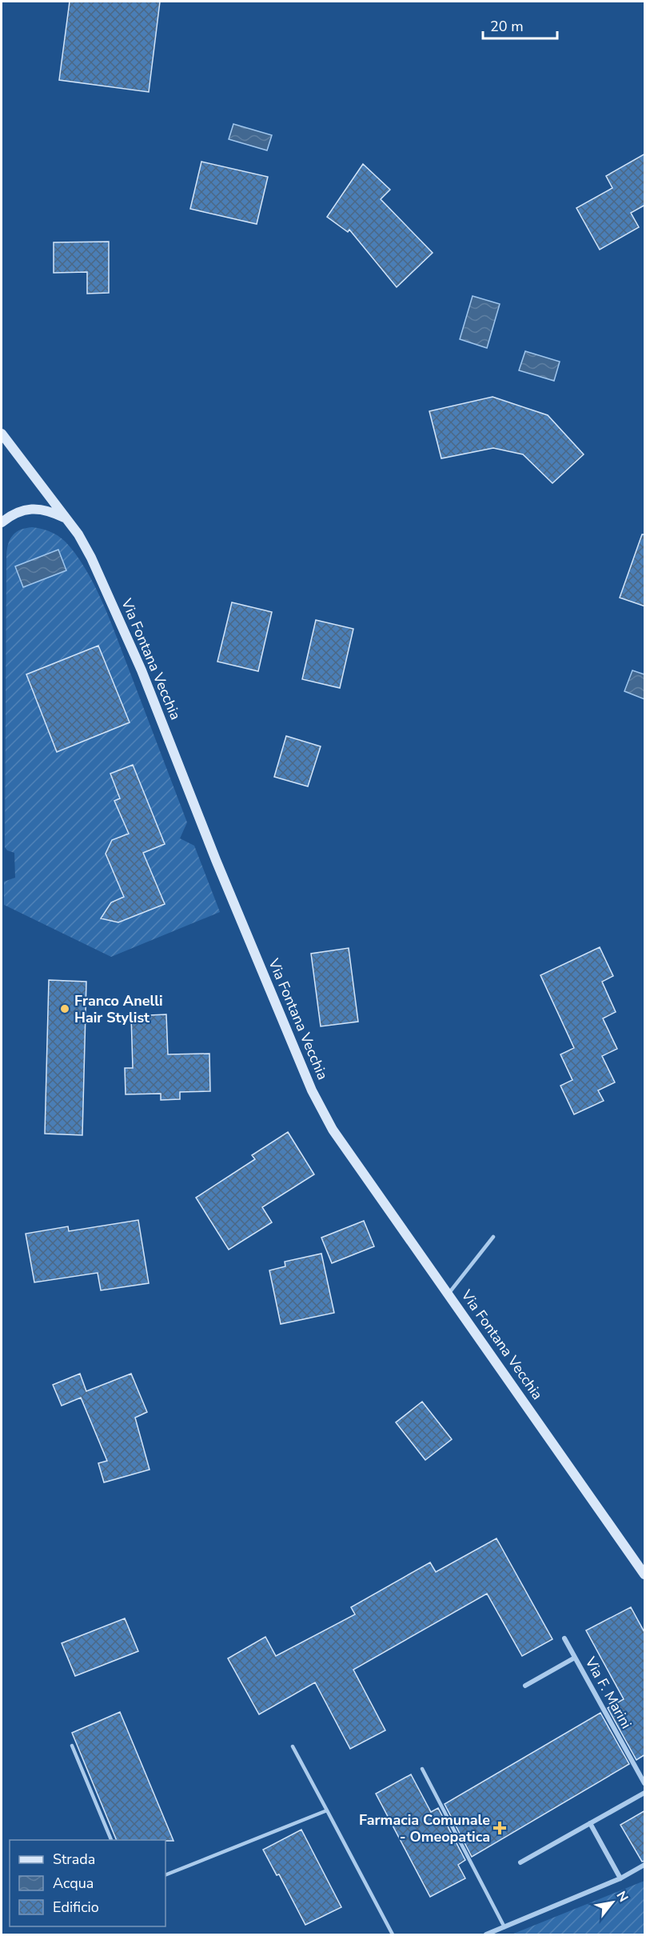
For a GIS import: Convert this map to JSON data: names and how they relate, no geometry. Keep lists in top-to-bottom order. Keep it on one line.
{"streets":{"street":["Via Fontana Vecchia","Via F. Marini"]},"places":{"other":["Franco Anelli Hair Stylist"],"health":["Farmacia Comunale - Omeopatica"]},"legend":["Strada","Acqua","Edificio"],"scale_bar":"20 m","north":"top right"}
